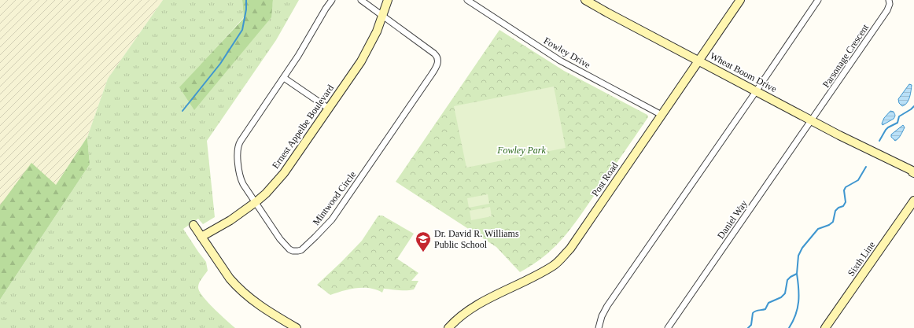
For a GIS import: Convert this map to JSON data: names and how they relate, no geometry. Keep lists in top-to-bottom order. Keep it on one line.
{"streets":{"street":["Fowley Drive","Parsonage Crescent","Wheat Boom Drive","Ernest Appelbe Boulevard","Post Road","Mintwood Circle","Daniel Way","Sixth Line"]},"crossings":[["Fowley Drive","Post Road"],["Parsonage Crescent","Wheat Boom Drive"],["Parsonage Crescent","Daniel Way"],["Wheat Boom Drive","Post Road"],["Wheat Boom Drive","Daniel Way"],["Ernest Appelbe Boulevard","Mintwood Circle"]],"parks":["Fowley Park"],"places":{"school or university":["Dr. David R. Williams Public School"]}}
